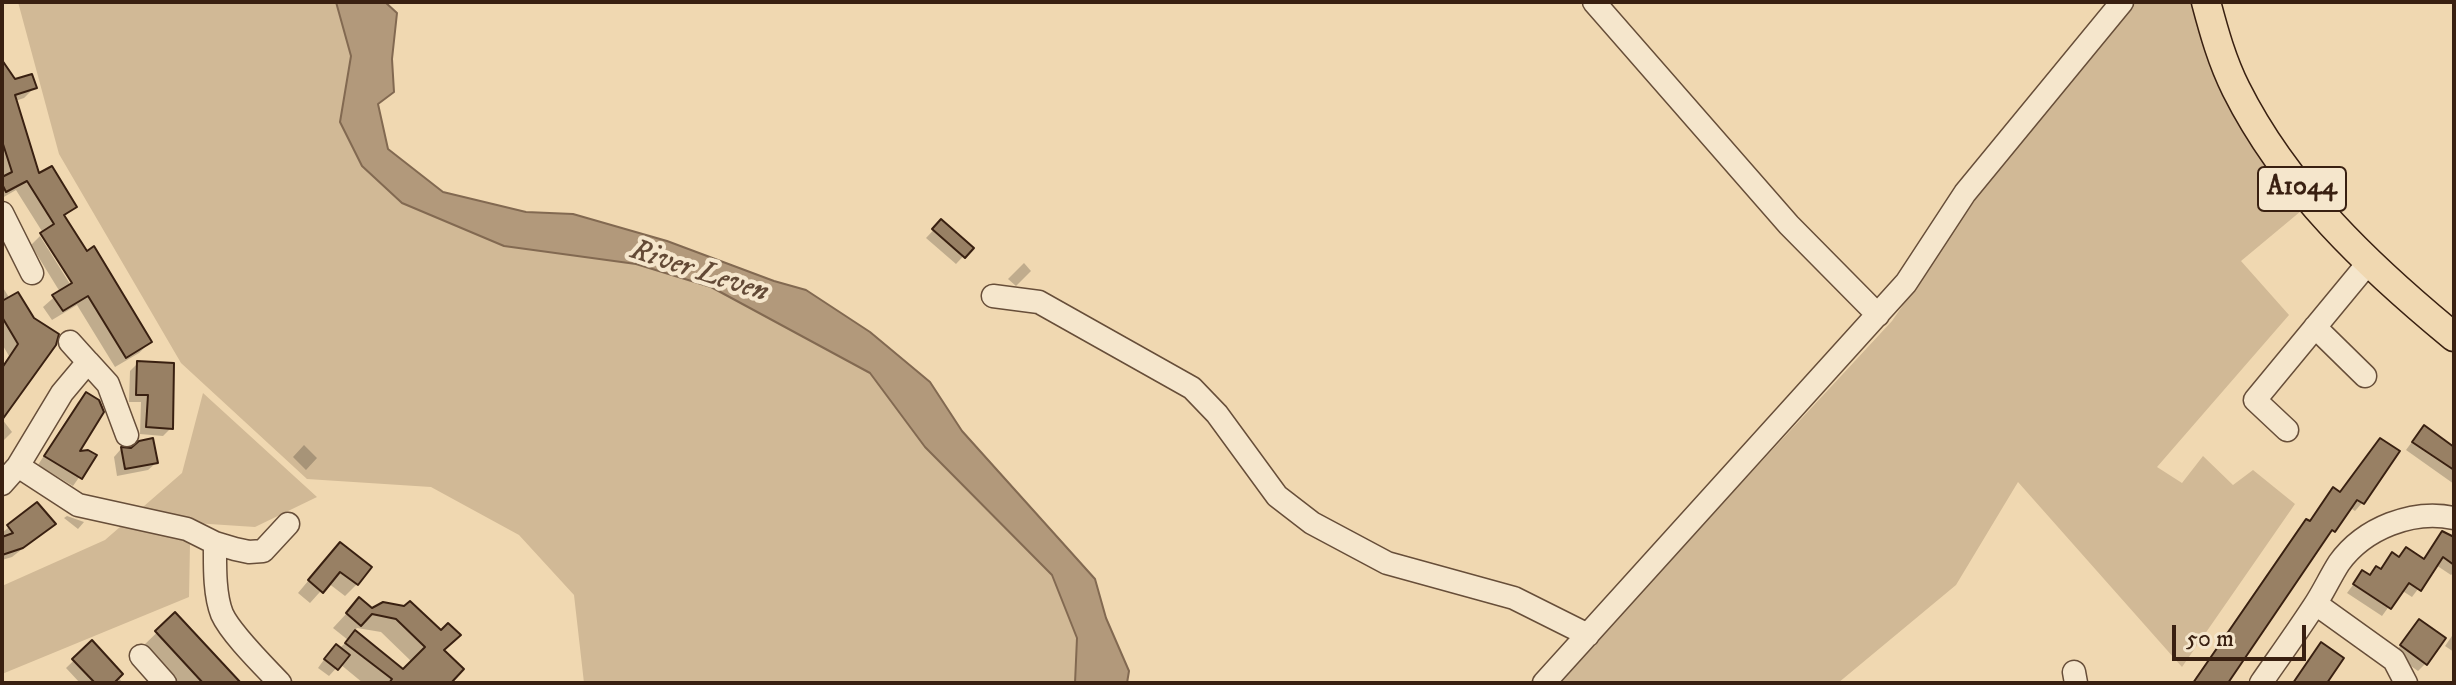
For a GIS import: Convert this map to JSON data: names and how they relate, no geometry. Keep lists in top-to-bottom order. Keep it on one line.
{"streets":{"main road":["A1044"]},"water":["River Leven"],"scale_bar":"50 m"}
